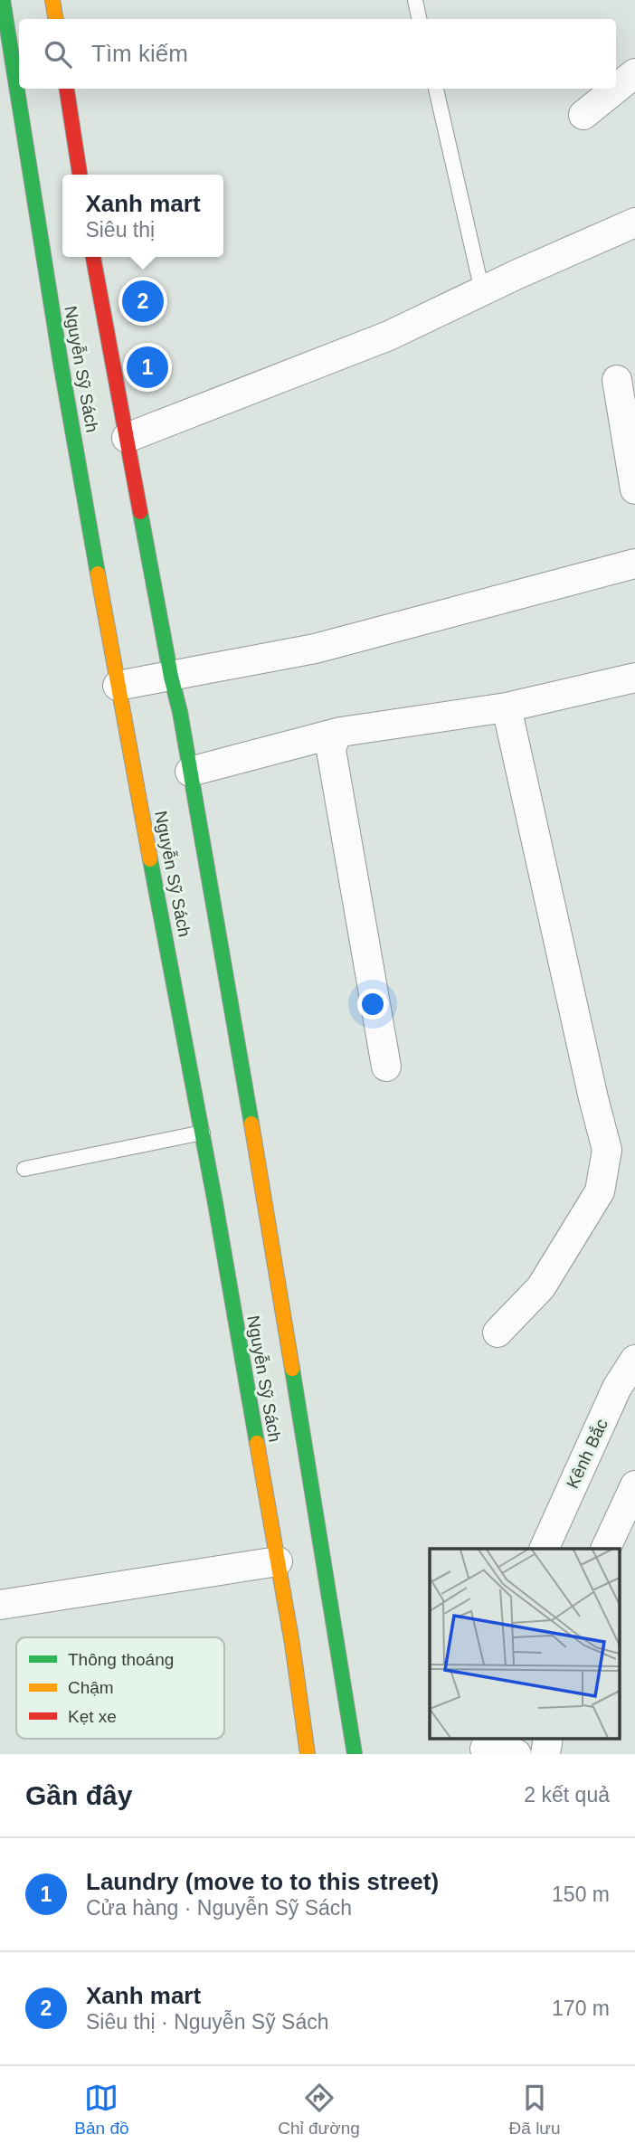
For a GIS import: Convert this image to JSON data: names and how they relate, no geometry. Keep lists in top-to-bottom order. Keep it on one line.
{"streets":{"main road":["Nguyễn Sỹ Sách"],"street":["Kênh Bắc"]},"legend":["Thông thoáng","Chậm","Kẹt xe"],"page":{"search":"Tìm kiếm","popup":["Xanh mart","Siêu thị"],"pins":["2","1"],"heading":["Gần đây","2 kết quả"],"list":[{"mark":"1","name":"Laundry (move to to this street)","note":"Cửa hàng · Nguyễn Sỹ Sách","value":"150 m"},{"mark":"2","name":"Xanh mart","note":"Siêu thị · Nguyễn Sỹ Sách","value":"170 m"}],"nav":["Bản đồ","Chỉ đường","Đã lưu"]}}
